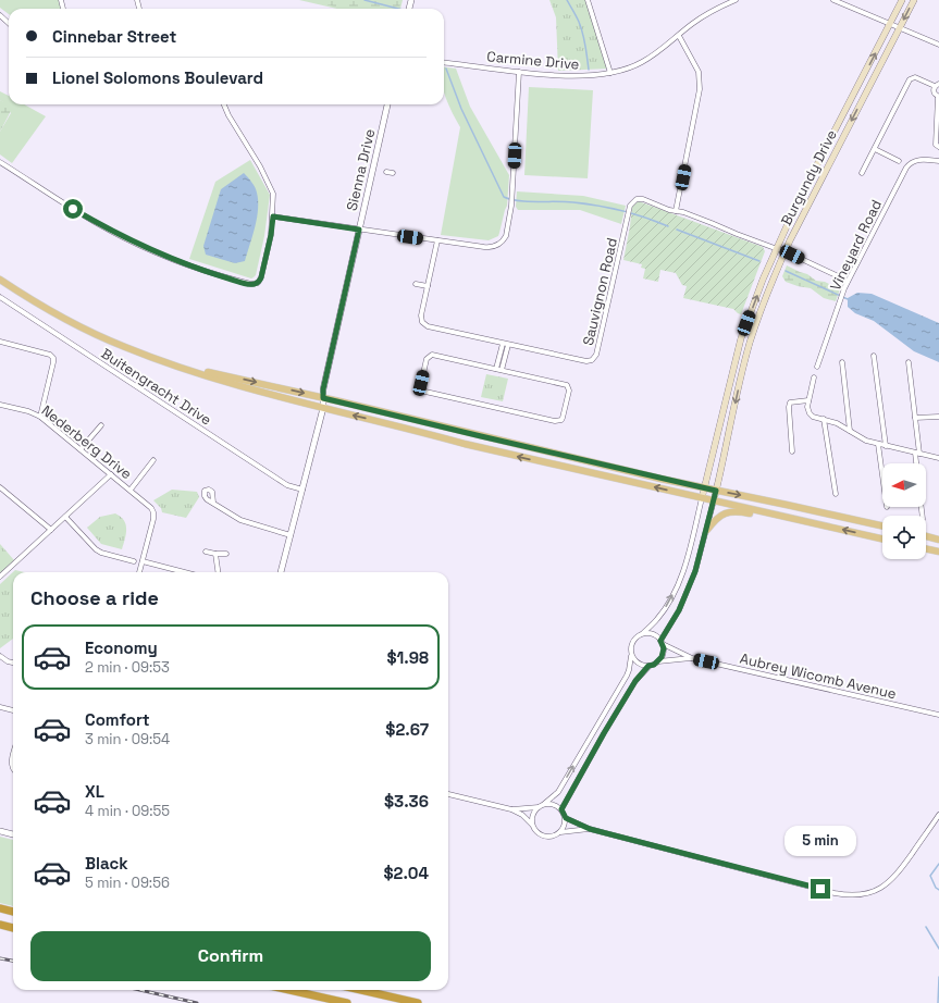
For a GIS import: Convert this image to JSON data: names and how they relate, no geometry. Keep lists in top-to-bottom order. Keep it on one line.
{"streets":{"main road":["Burgundy Drive"],"street":["Carmine Drive","Sienna Drive","Vineyard Road","Sauvignon Road","Buitengracht Drive","Nederberg Drive","Aubrey Wicomb Avenue"]},"crossings":[["Sienna Drive","Buitengracht Drive"],["Burgundy Drive","Sauvignon Road"],["Vineyard Road","Sauvignon Road"]],"north":"left","page":{"banner":["Cinnebar Street","Lionel Solomons Boulevard"],"heading":"Choose a ride","list":[{"name":"Economy","note":"2 min · 09:53","value":"$1.98"},{"name":"Comfort","note":"3 min · 09:54","value":"$2.67"},{"name":"XL","note":"4 min · 09:55","value":"$3.36"},{"name":"Black","note":"5 min · 09:56","value":"$2.04"}],"bubble":"5 min","buttons":"Confirm"}}
